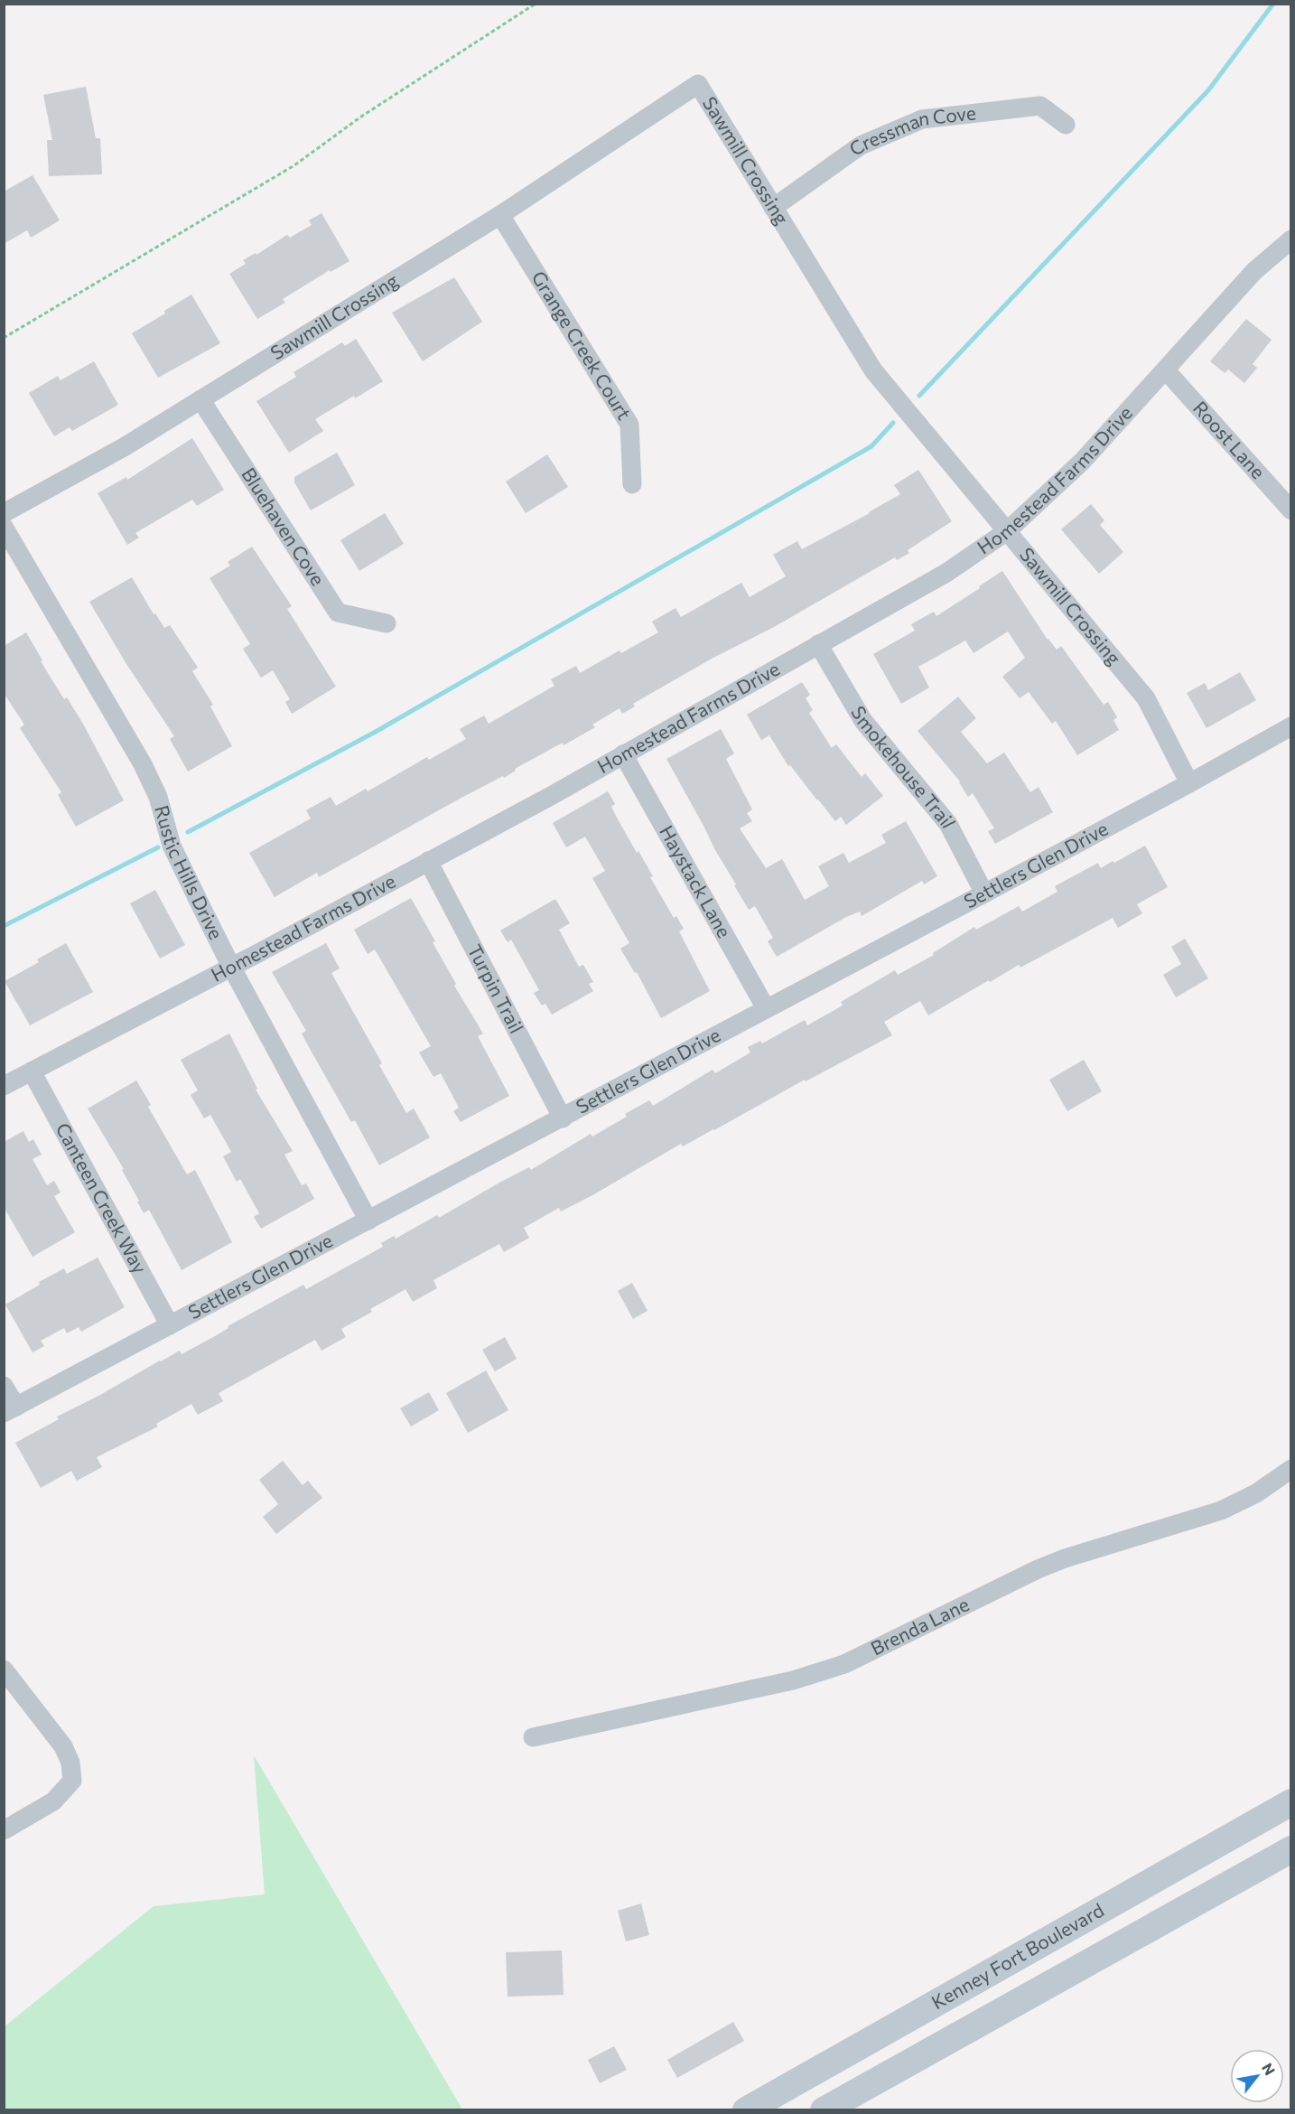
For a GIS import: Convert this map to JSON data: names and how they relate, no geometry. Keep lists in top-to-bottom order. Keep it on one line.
{"streets":{"main road":["Kenney Fort Boulevard"],"street":["Cressman Cove","Sawmill Crossing","Grange Creek Court","Roost Lane","Homestead Farms Drive","Bluehaven Cove","Smokehouse Trail","Settlers Glen Drive","Rustic Hills Drive","Haystack Lane","Turpin Trail","Canteen Creek Way","Brenda Lane"]},"crossings":[["Cressman Cove","Sawmill Crossing"],["Sawmill Crossing","Grange Creek Court"],["Sawmill Crossing","Homestead Farms Drive"],["Sawmill Crossing","Bluehaven Cove"],["Sawmill Crossing","Settlers Glen Drive"],["Roost Lane","Homestead Farms Drive"],["Homestead Farms Drive","Smokehouse Trail"],["Homestead Farms Drive","Rustic Hills Drive"],["Homestead Farms Drive","Haystack Lane"],["Homestead Farms Drive","Turpin Trail"],["Homestead Farms Drive","Canteen Creek Way"],["Smokehouse Trail","Settlers Glen Drive"],["Settlers Glen Drive","Rustic Hills Drive"],["Settlers Glen Drive","Haystack Lane"],["Settlers Glen Drive","Turpin Trail"],["Settlers Glen Drive","Canteen Creek Way"]],"north":"top right"}
